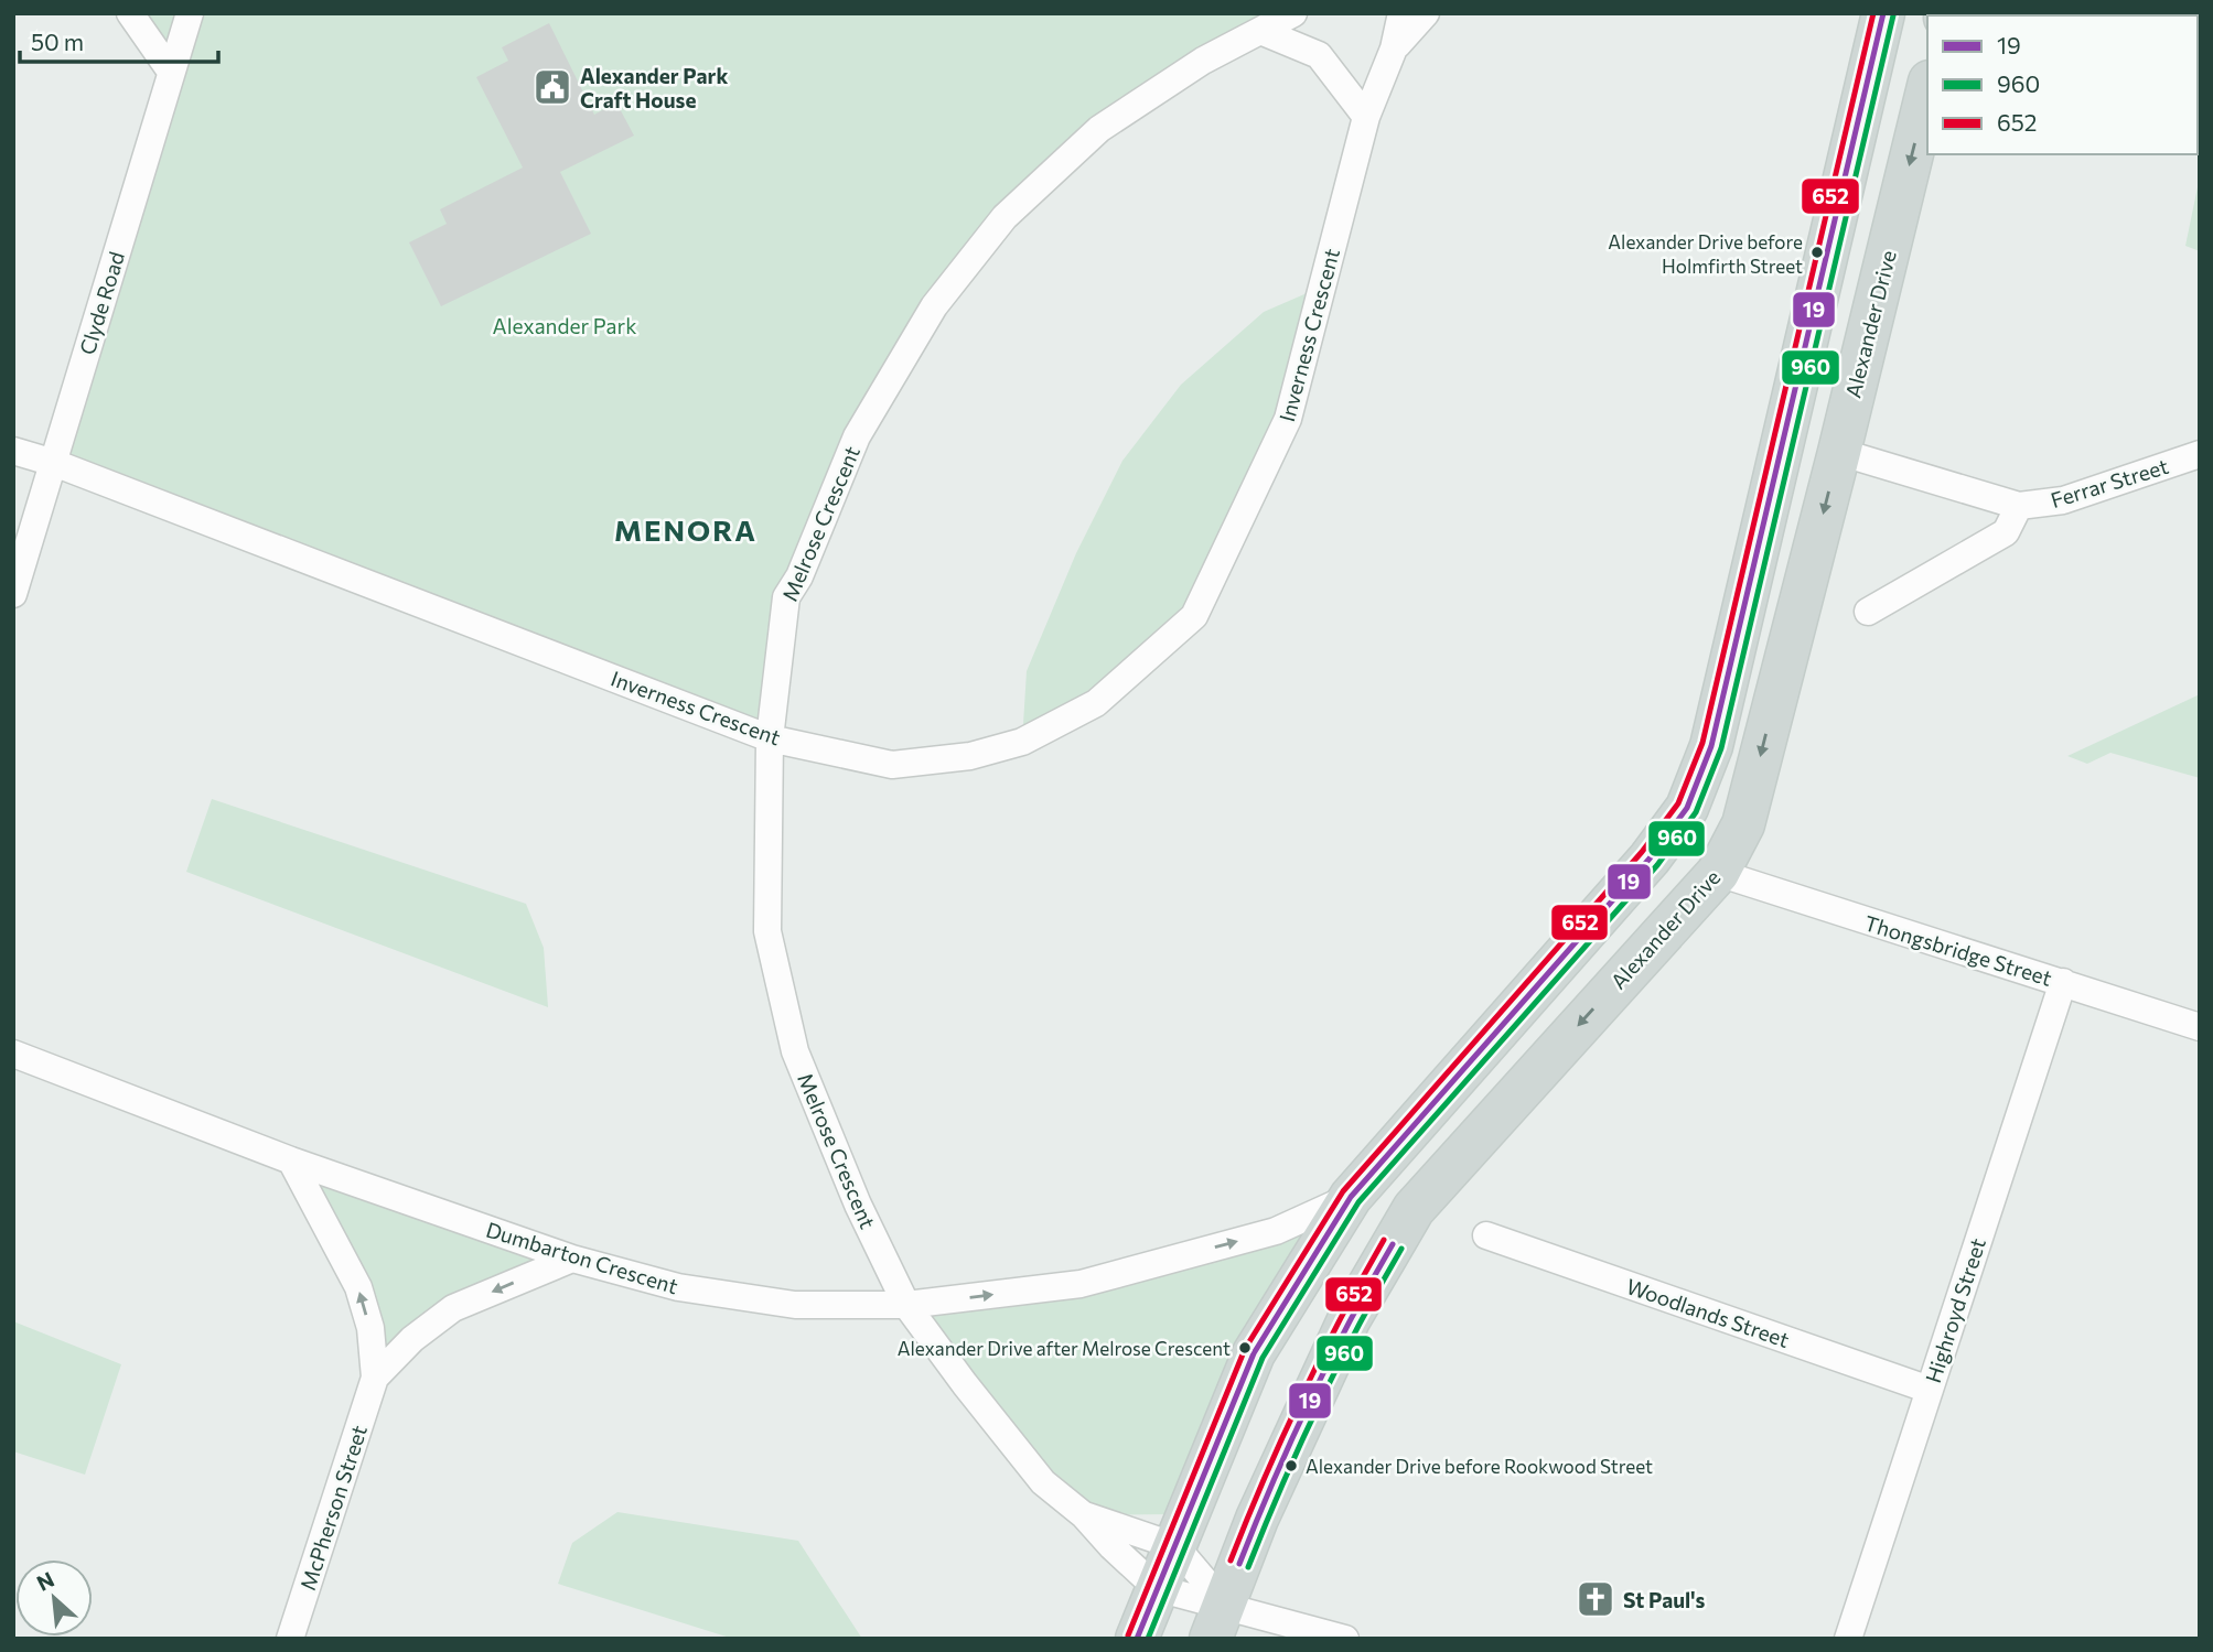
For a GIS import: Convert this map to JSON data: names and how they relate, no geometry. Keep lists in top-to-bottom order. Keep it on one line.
{"streets":{"main road":["Alexander Drive"],"street":["Clyde Road","Inverness Crescent","Ferrar Street","Melrose Crescent","Thongsbridge Street","Dumbarton Crescent","Highroyd Street","Woodlands Street","McPherson Street"]},"crossings":[["Clyde Road","Inverness Crescent"],["Alexander Drive","Ferrar Street"],["Alexander Drive","Thongsbridge Street"],["Inverness Crescent","Melrose Crescent"],["Melrose Crescent","Dumbarton Crescent"],["Thongsbridge Street","Highroyd Street"],["Dumbarton Crescent","McPherson Street"],["Highroyd Street","Woodlands Street"]],"districts":["MENORA"],"parks":["Alexander Park"],"places":{"public building":["Alexander Park Craft House"],"other":["Alexander Drive before Holmfirth Street","Alexander Drive after Melrose Crescent","Alexander Drive before Rookwood Street"],"church":["St Paul's"]},"lines":["transit line 19","transit line 652","transit line 960"],"legend":["19","960","652"],"scale_bar":"50 m","north":"top left"}
